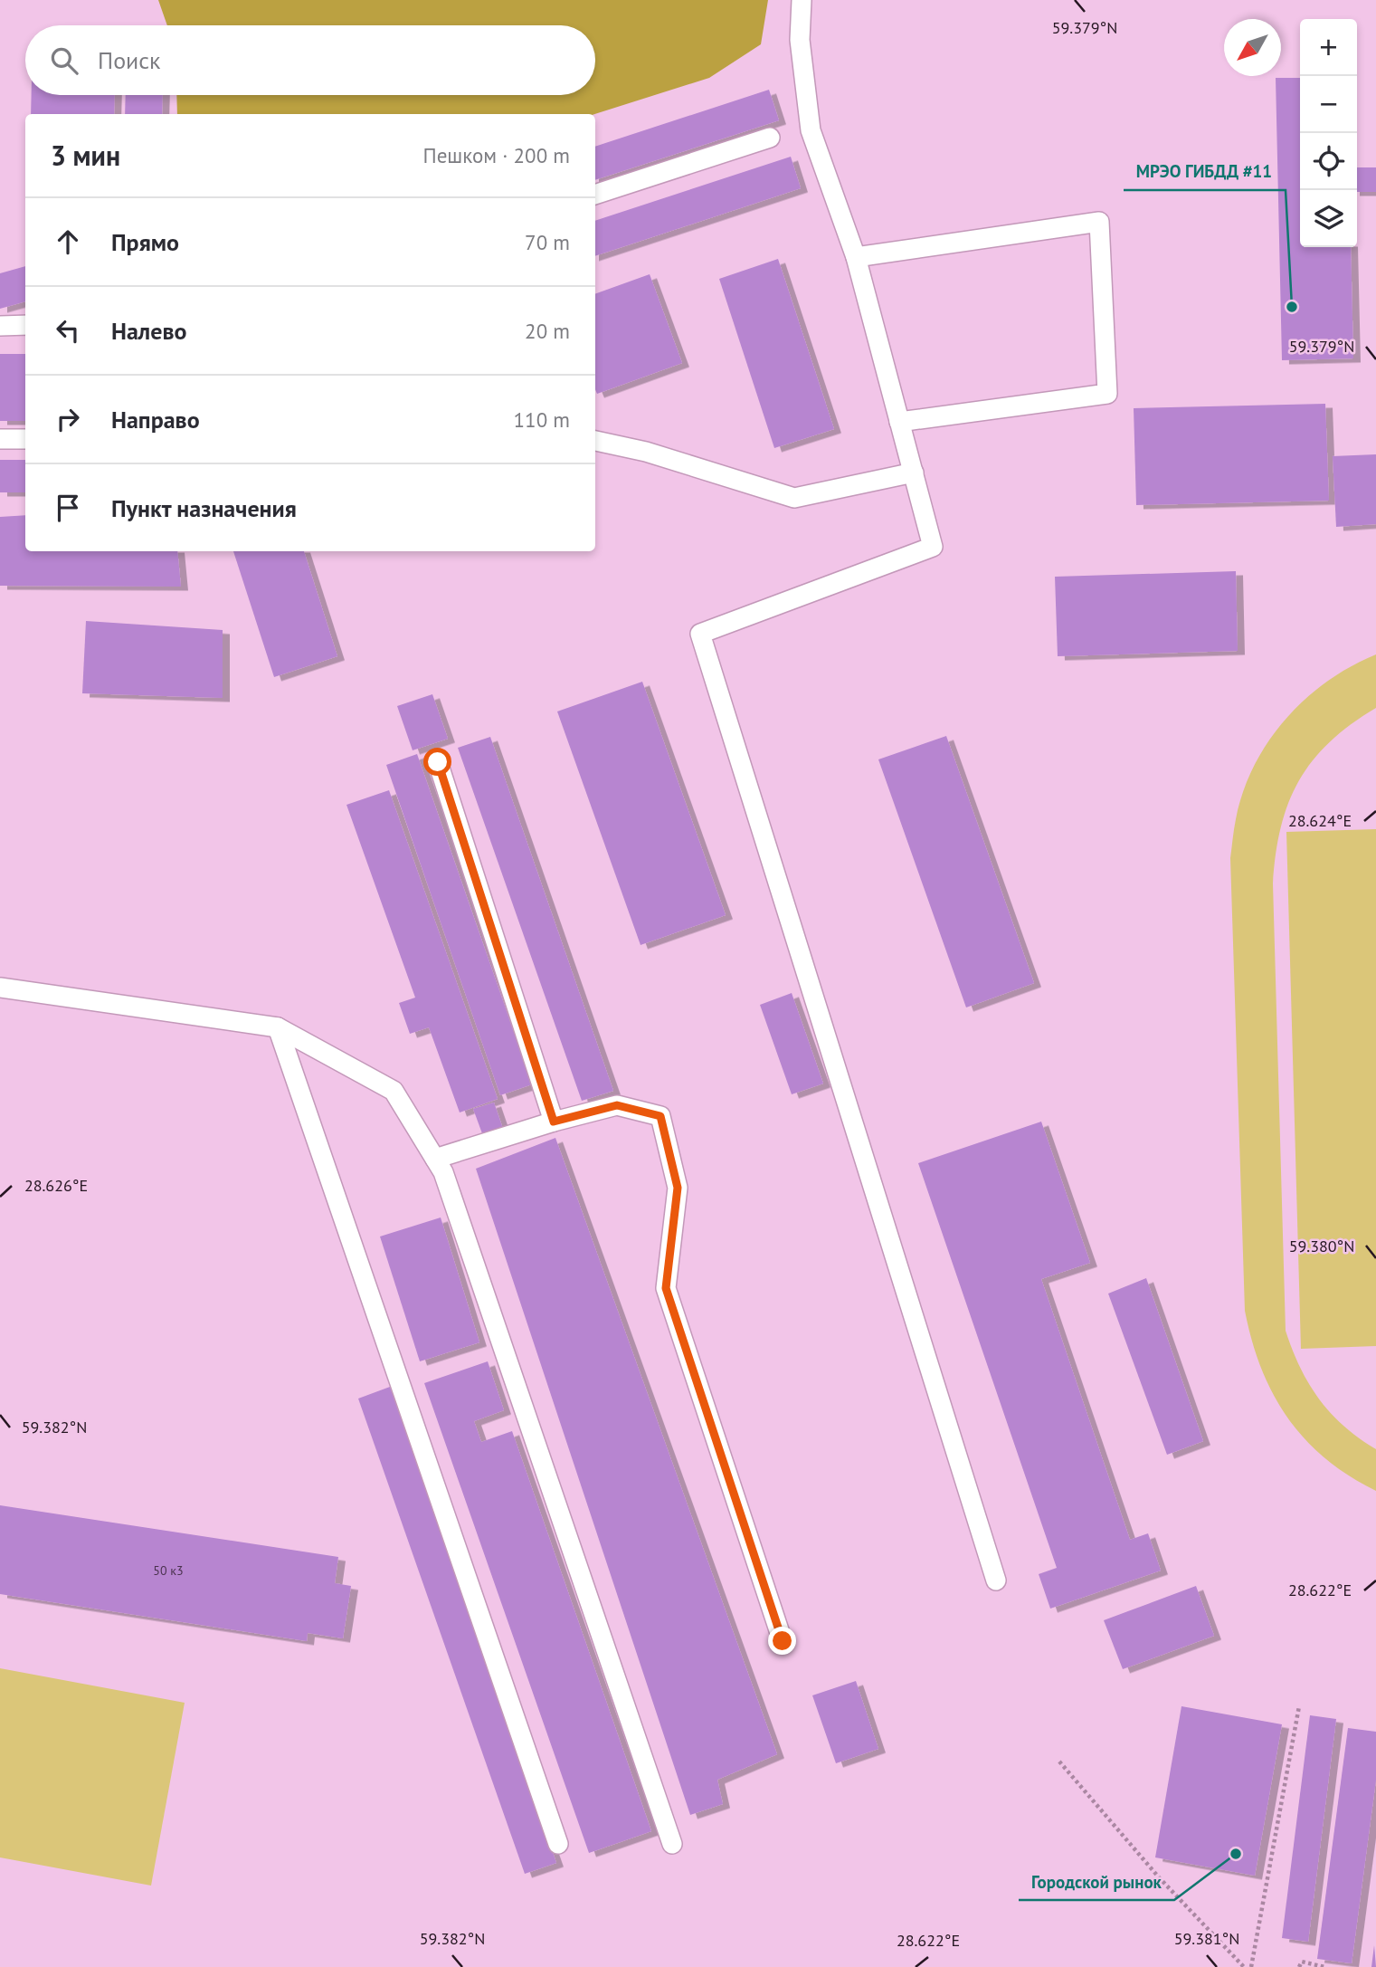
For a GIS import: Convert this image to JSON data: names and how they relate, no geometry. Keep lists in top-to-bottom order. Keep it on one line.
{"places":["МРЭО ГИБДД #11","Городской рынок"],"house_numbers":["50 к3"],"north":"bottom left","page":{"map_buttons":["+","−"],"search":"Поиск","heading":["3 мин","Пешком · 200 m"],"list":[["Прямо","70 m"],["Налево","20 m"],["Направо","110 m"],"Пункт назначения"]},"coordinates":["59.379°N","28.624°E","28.626°E","59.380°N","59.382°N","28.622°E","59.381°N"]}
